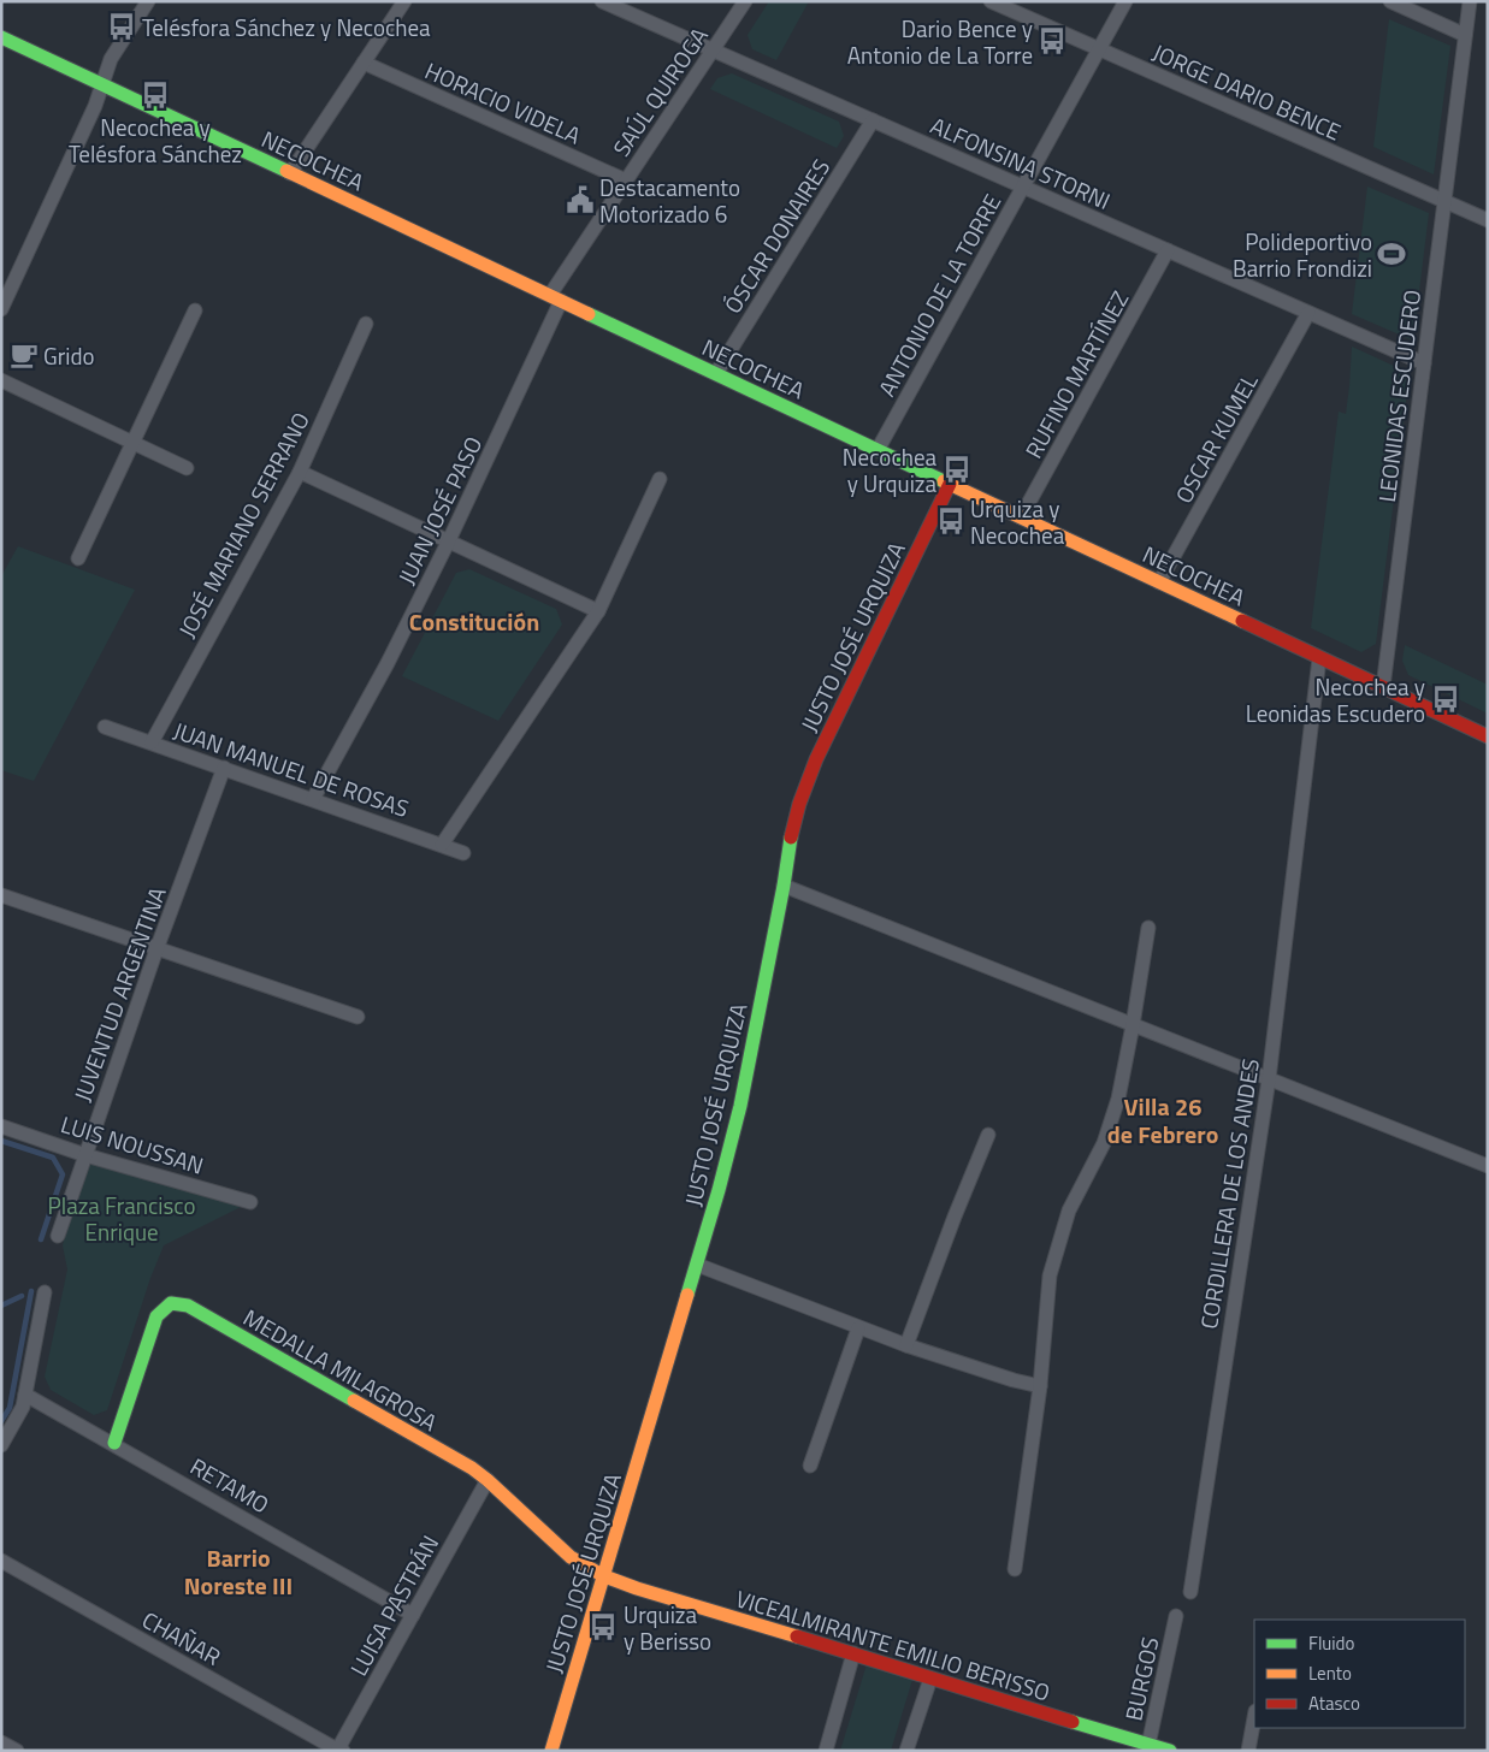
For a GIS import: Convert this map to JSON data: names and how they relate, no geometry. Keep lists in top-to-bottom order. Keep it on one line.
{"streets":{"street":["SAÚL QUIROGA","JORGE DARIO BENCE","HORACIO VIDELA","NECOCHEA","ALFONSINA STORNI","ÓSCAR DONAIRES","ANTONIO DE LA TORRE","RUFINO MARTÍNEZ","LEONIDAS ESCUDERO","OSCAR KUMEL","JUAN JOSÉ PASO","JOSÉ MARIANO SERRANO","JUSTO JOSÉ URQUIZA","JUAN MANUEL DE ROSAS","JUVENTUD ARGENTINA","LUIS NOUSSAN","CORDILLERA DE LOS ANDES","MEDALLA MILAGROSA","RETAMO","LUISA PASTRÁN","CHAÑAR","VICEALMIRANTE EMILIO BERISSO","BURGOS"]},"crossings":[["SAÚL QUIROGA","HORACIO VIDELA"],["SAÚL QUIROGA","NECOCHEA"],["SAÚL QUIROGA","ALFONSINA STORNI"],["SAÚL QUIROGA","JUAN JOSÉ PASO"],["JORGE DARIO BENCE","ANTONIO DE LA TORRE"],["JORGE DARIO BENCE","LEONIDAS ESCUDERO"],["NECOCHEA","ÓSCAR DONAIRES"],["NECOCHEA","ANTONIO DE LA TORRE"],["NECOCHEA","RUFINO MARTÍNEZ"],["NECOCHEA","LEONIDAS ESCUDERO"],["NECOCHEA","OSCAR KUMEL"],["NECOCHEA","JUAN JOSÉ PASO"],["NECOCHEA","JUSTO JOSÉ URQUIZA"],["NECOCHEA","CORDILLERA DE LOS ANDES"],["ALFONSINA STORNI","ÓSCAR DONAIRES"],["ALFONSINA STORNI","ANTONIO DE LA TORRE"],["ALFONSINA STORNI","RUFINO MARTÍNEZ"],["ALFONSINA STORNI","LEONIDAS ESCUDERO"],["ALFONSINA STORNI","OSCAR KUMEL"],["JUAN JOSÉ PASO","JUAN MANUEL DE ROSAS"],["JOSÉ MARIANO SERRANO","JUAN MANUEL DE ROSAS"],["JUSTO JOSÉ URQUIZA","MEDALLA MILAGROSA"],["JUSTO JOSÉ URQUIZA","VICEALMIRANTE EMILIO BERISSO"],["JUAN MANUEL DE ROSAS","JUVENTUD ARGENTINA"],["JUVENTUD ARGENTINA","LUIS NOUSSAN"],["MEDALLA MILAGROSA","RETAMO"],["MEDALLA MILAGROSA","LUISA PASTRÁN"],["MEDALLA MILAGROSA","VICEALMIRANTE EMILIO BERISSO"],["RETAMO","LUISA PASTRÁN"],["LUISA PASTRÁN","CHAÑAR"],["VICEALMIRANTE EMILIO BERISSO","BURGOS"]],"districts":["Constitución","Villa 26 de Febrero","Barrio Noreste III"],"parks":["Plaza Francisco Enrique"],"places":{"bus stop":["Telésfora Sánchez y Necochea","Dario Bence y Antonio de La Torre","Necochea y Telésfora Sánchez","Necochea y Urquiza","Urquiza y Necochea","Necochea y Leonidas Escudero","Urquiza y Berisso"],"public building":["Destacamento Motorizado 6"],"sports":["Polideportivo Barrio Frondizi"],"cafe":["Grido"]},"legend":["Fluido","Lento","Atasco"]}
